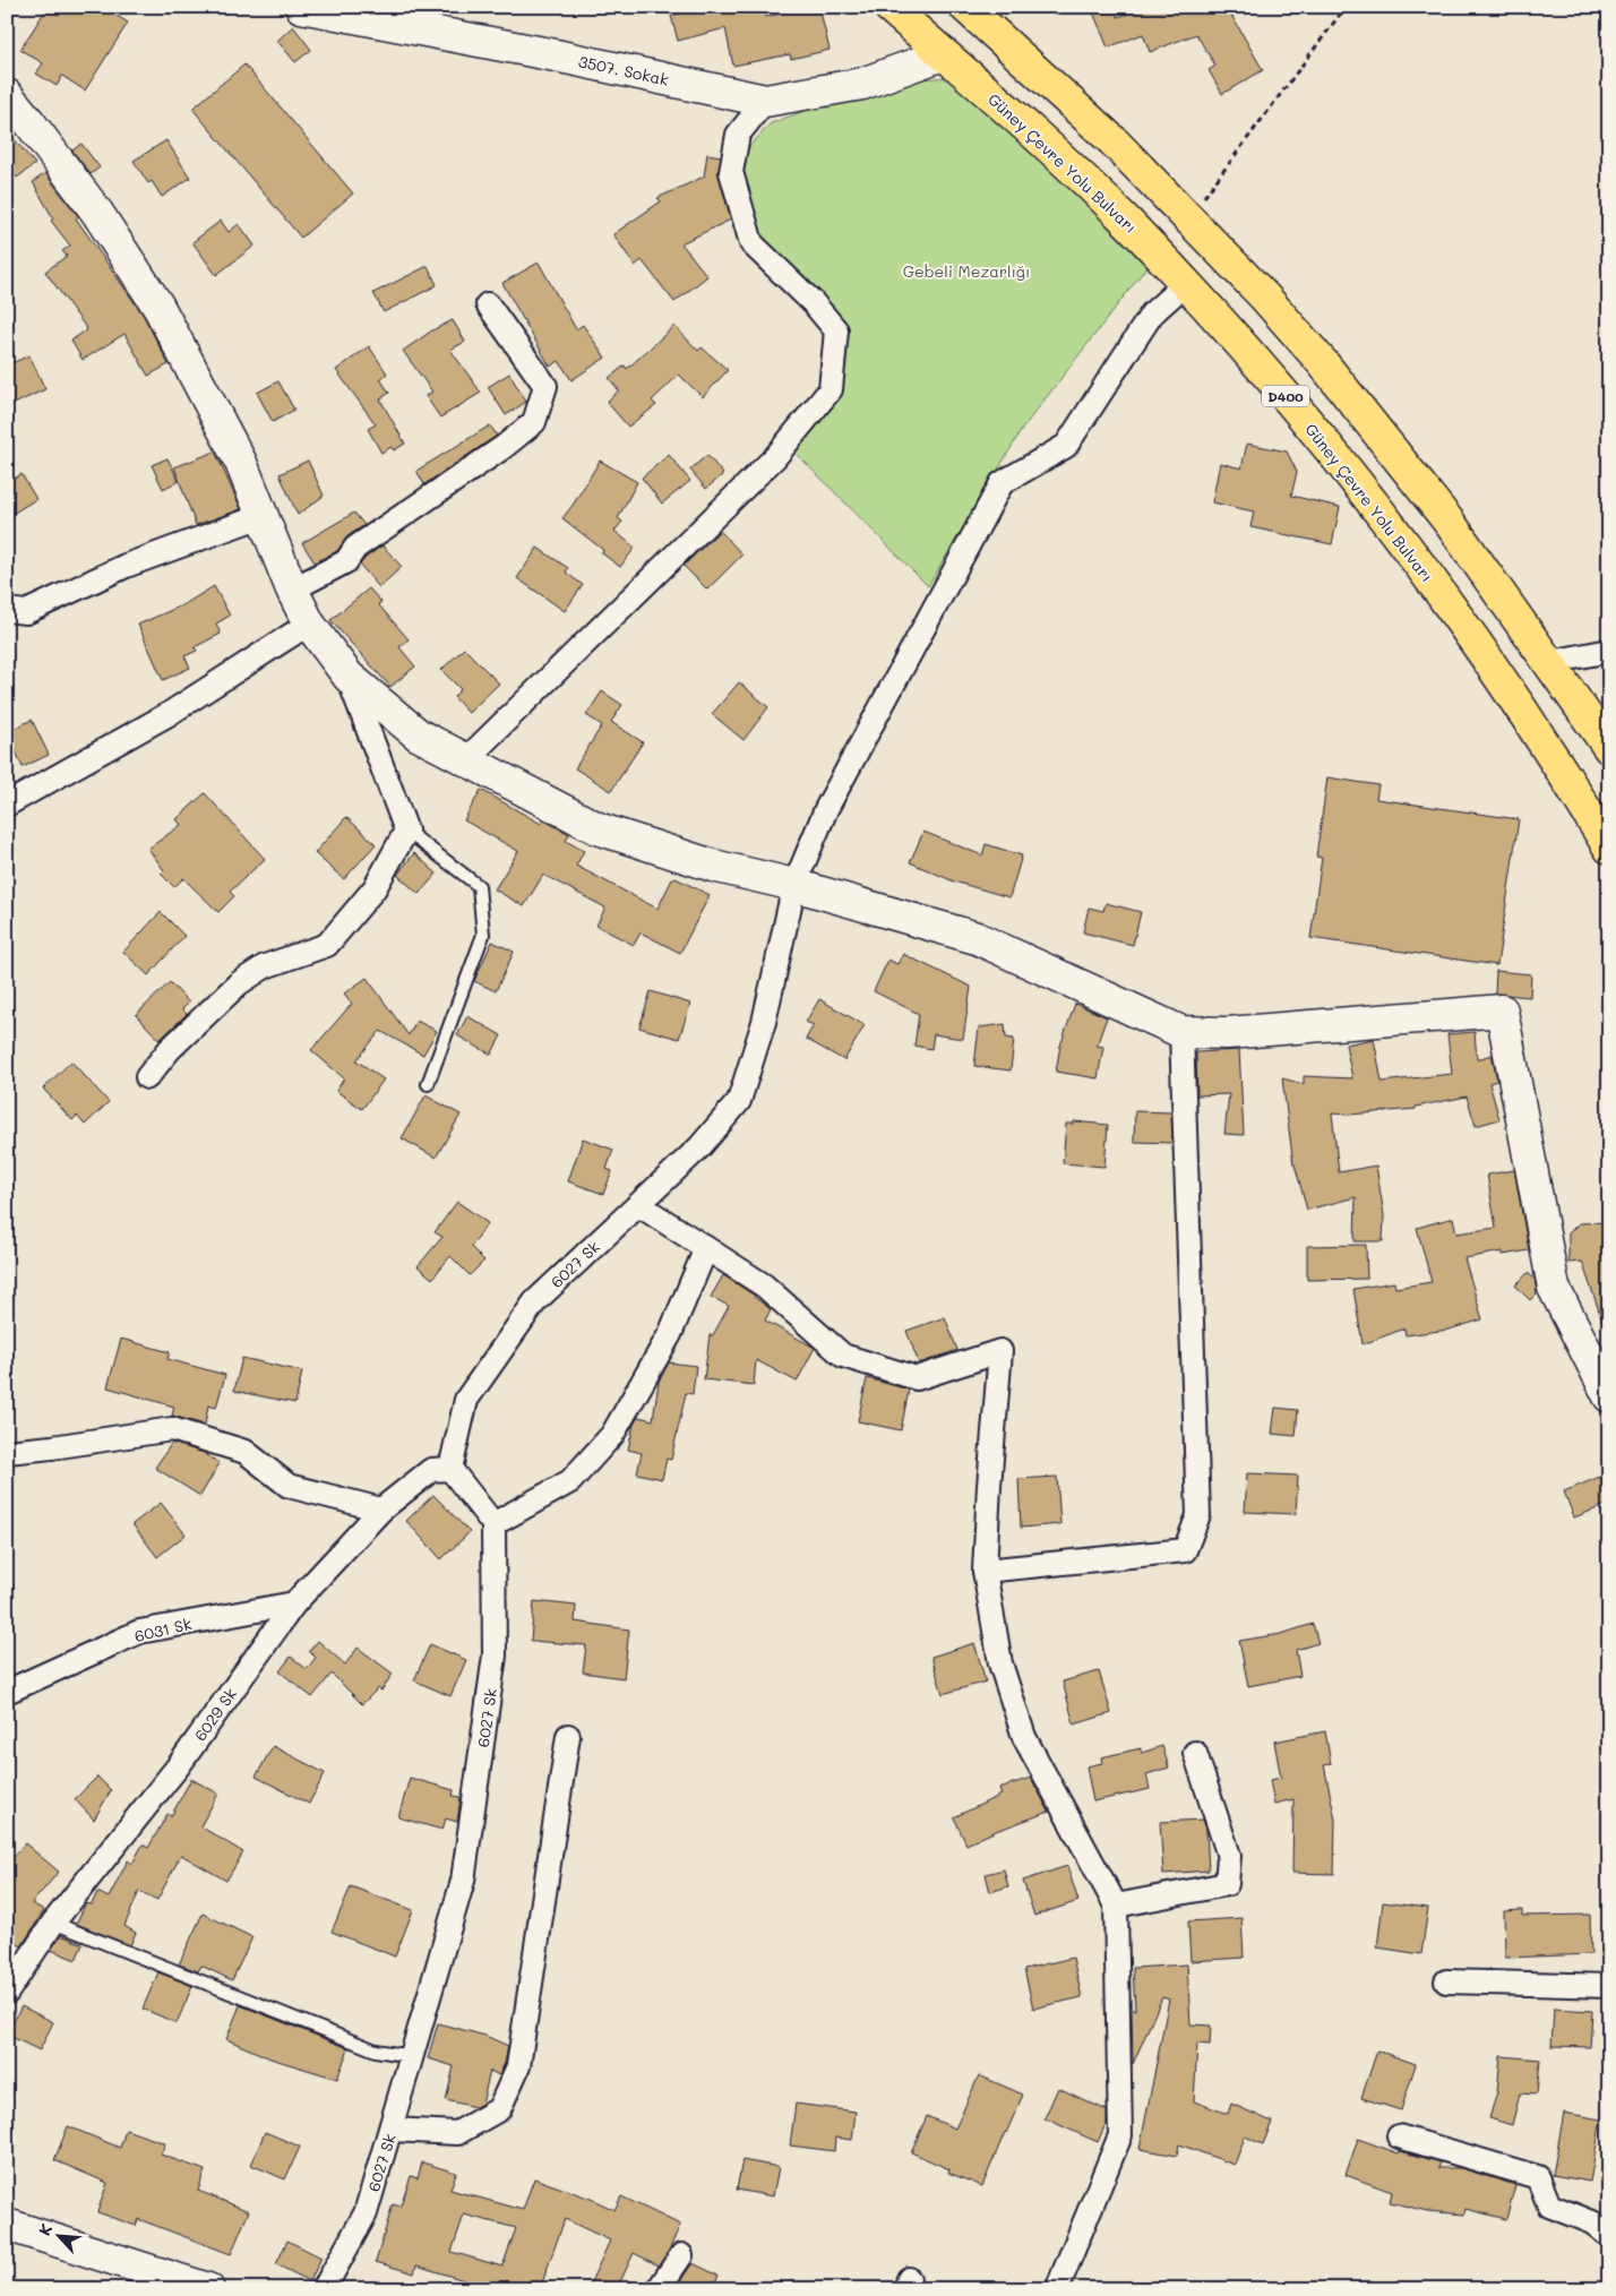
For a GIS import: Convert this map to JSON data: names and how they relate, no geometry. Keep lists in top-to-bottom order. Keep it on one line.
{"streets":{"highway":["Güney Çevre Yolu Bulvarı","D400"],"street":["3507. Sokak","6027 Sk","6031 Sk","6029 Sk"]},"crossings":[["3507. Sokak","Güney Çevre Yolu Bulvarı"],["Güney Çevre Yolu Bulvarı","6027 Sk"],["6027 Sk","6029 Sk"],["6031 Sk","6029 Sk"]],"parks":["Gebeli Mezarlığı"],"north":"top left"}
